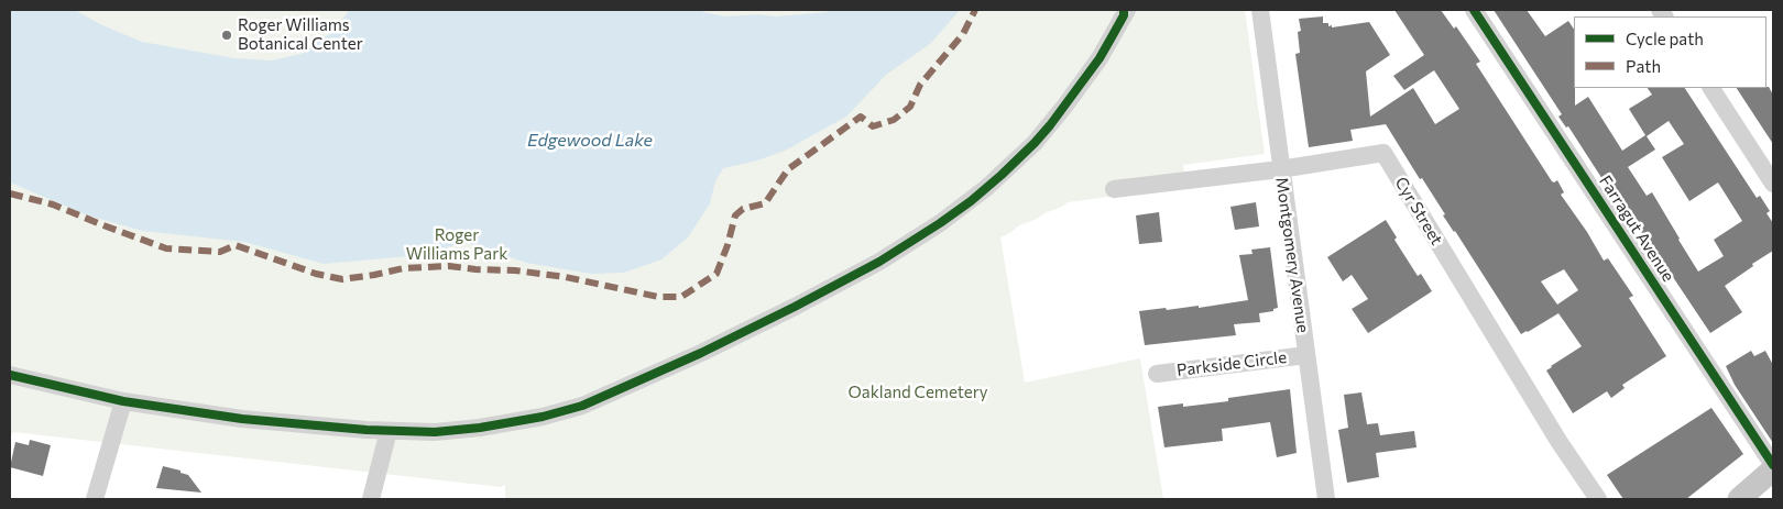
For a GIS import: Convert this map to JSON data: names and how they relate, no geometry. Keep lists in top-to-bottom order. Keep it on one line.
{"streets":{"street":["Cyr Street","Farragut Avenue","Montgomery Avenue","Parkside Circle"]},"crossings":[["Cyr Street","Montgomery Avenue"],["Montgomery Avenue","Parkside Circle"]],"water":["Edgewood Lake"],"parks":["Roger Williams Park","Oakland Cemetery"],"places":["Roger Williams Botanical Center"],"legend":["Cycle path","Path"]}
